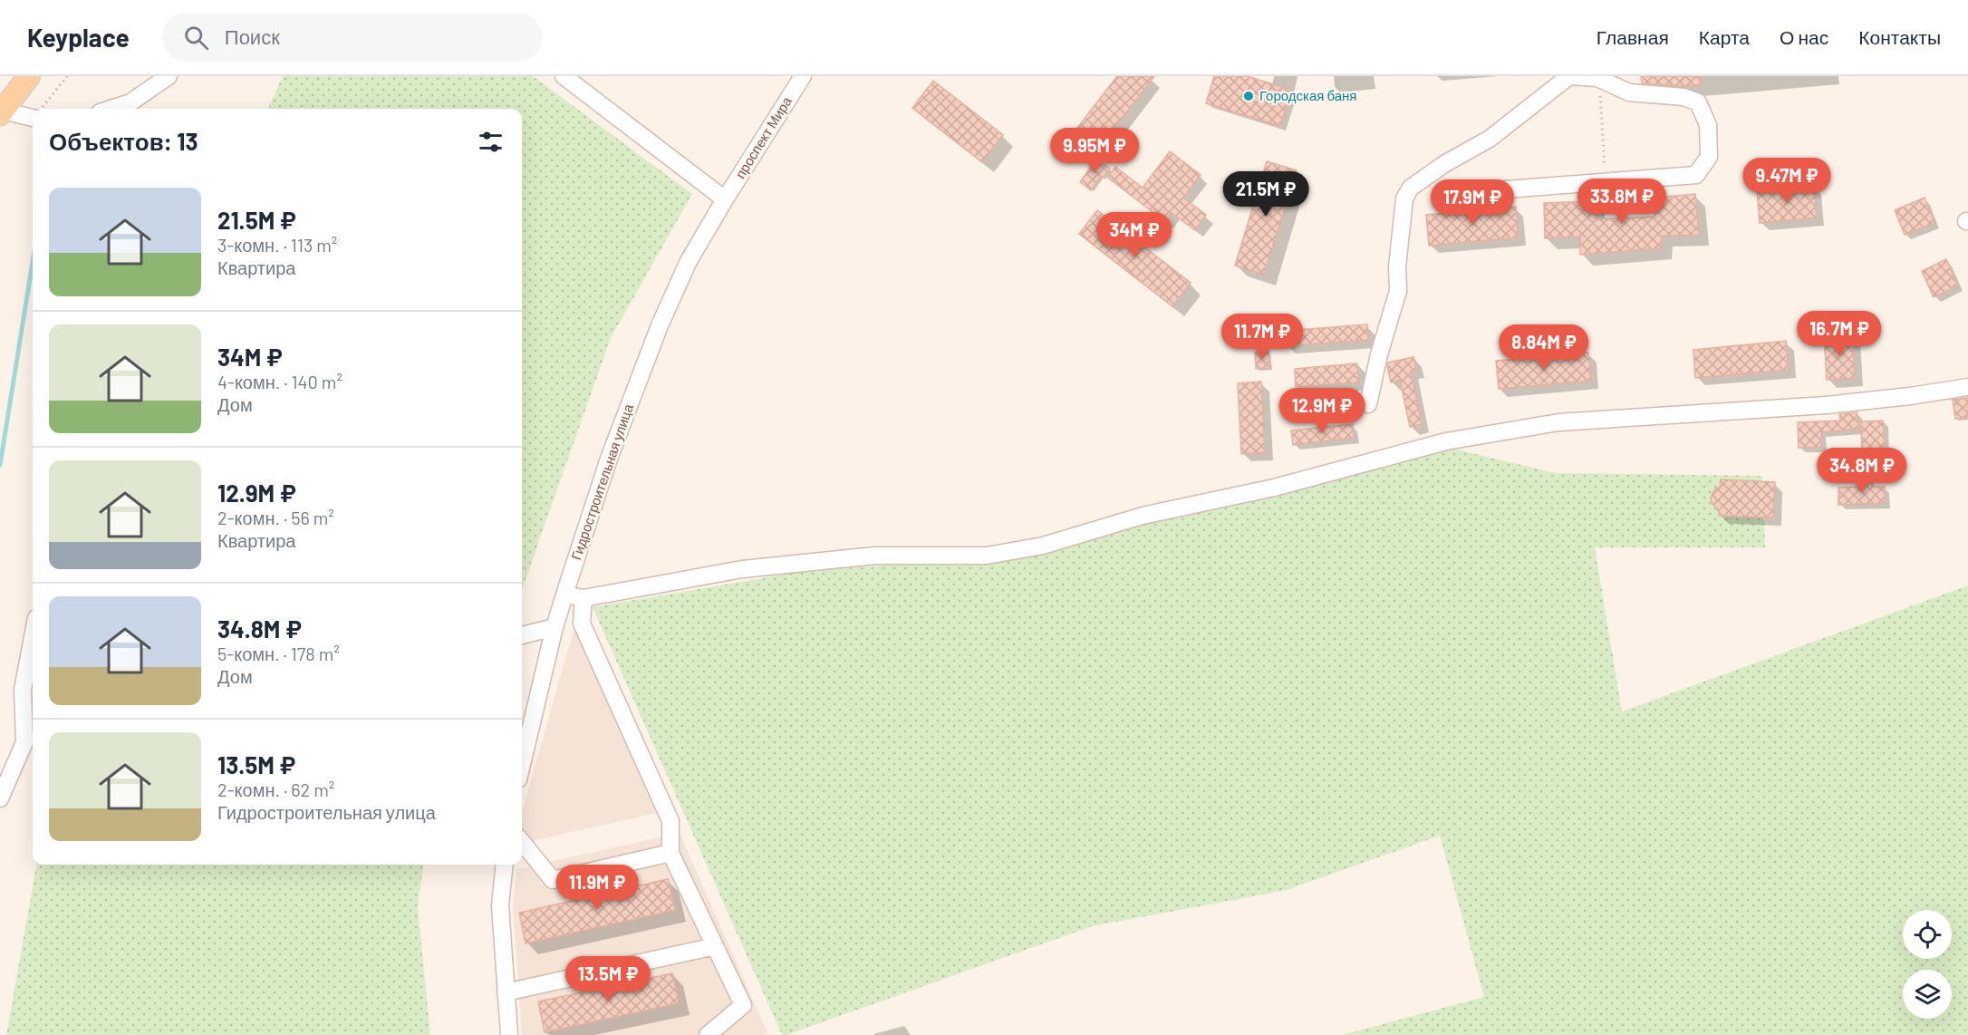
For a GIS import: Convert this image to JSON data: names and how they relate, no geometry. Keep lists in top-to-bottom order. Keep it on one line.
{"streets":{"street":["проспект Мира","Гидростроительная улица"]},"crossings":[["проспект Мира","Гидростроительная улица"]],"places":["Городская баня"],"page":{"header":"Keyplace","search":"Поиск","nav":["Главная","Карта","О нас","Контакты"],"heading":"Объектов: 13","price":["9.95M ₽","9.47M ₽","21.5M ₽","33.8M ₽","17.9M ₽","34M ₽","16.7M ₽","11.7M ₽","8.84M ₽","12.9M ₽","34.8M ₽","11.9M ₽","13.5M ₽"],"list":[{"name":"21.5M ₽","note":"3-комн. · 113 m² · Квартира"},{"name":"34M ₽","note":"4-комн. · 140 m² · Дом"},{"name":"12.9M ₽","note":"2-комн. · 56 m² · Квартира"},{"name":"34.8M ₽","note":"5-комн. · 178 m² · Дом"},{"name":"13.5M ₽","note":"2-комн. · 62 m² · Гидростроительная улица"}]}}
